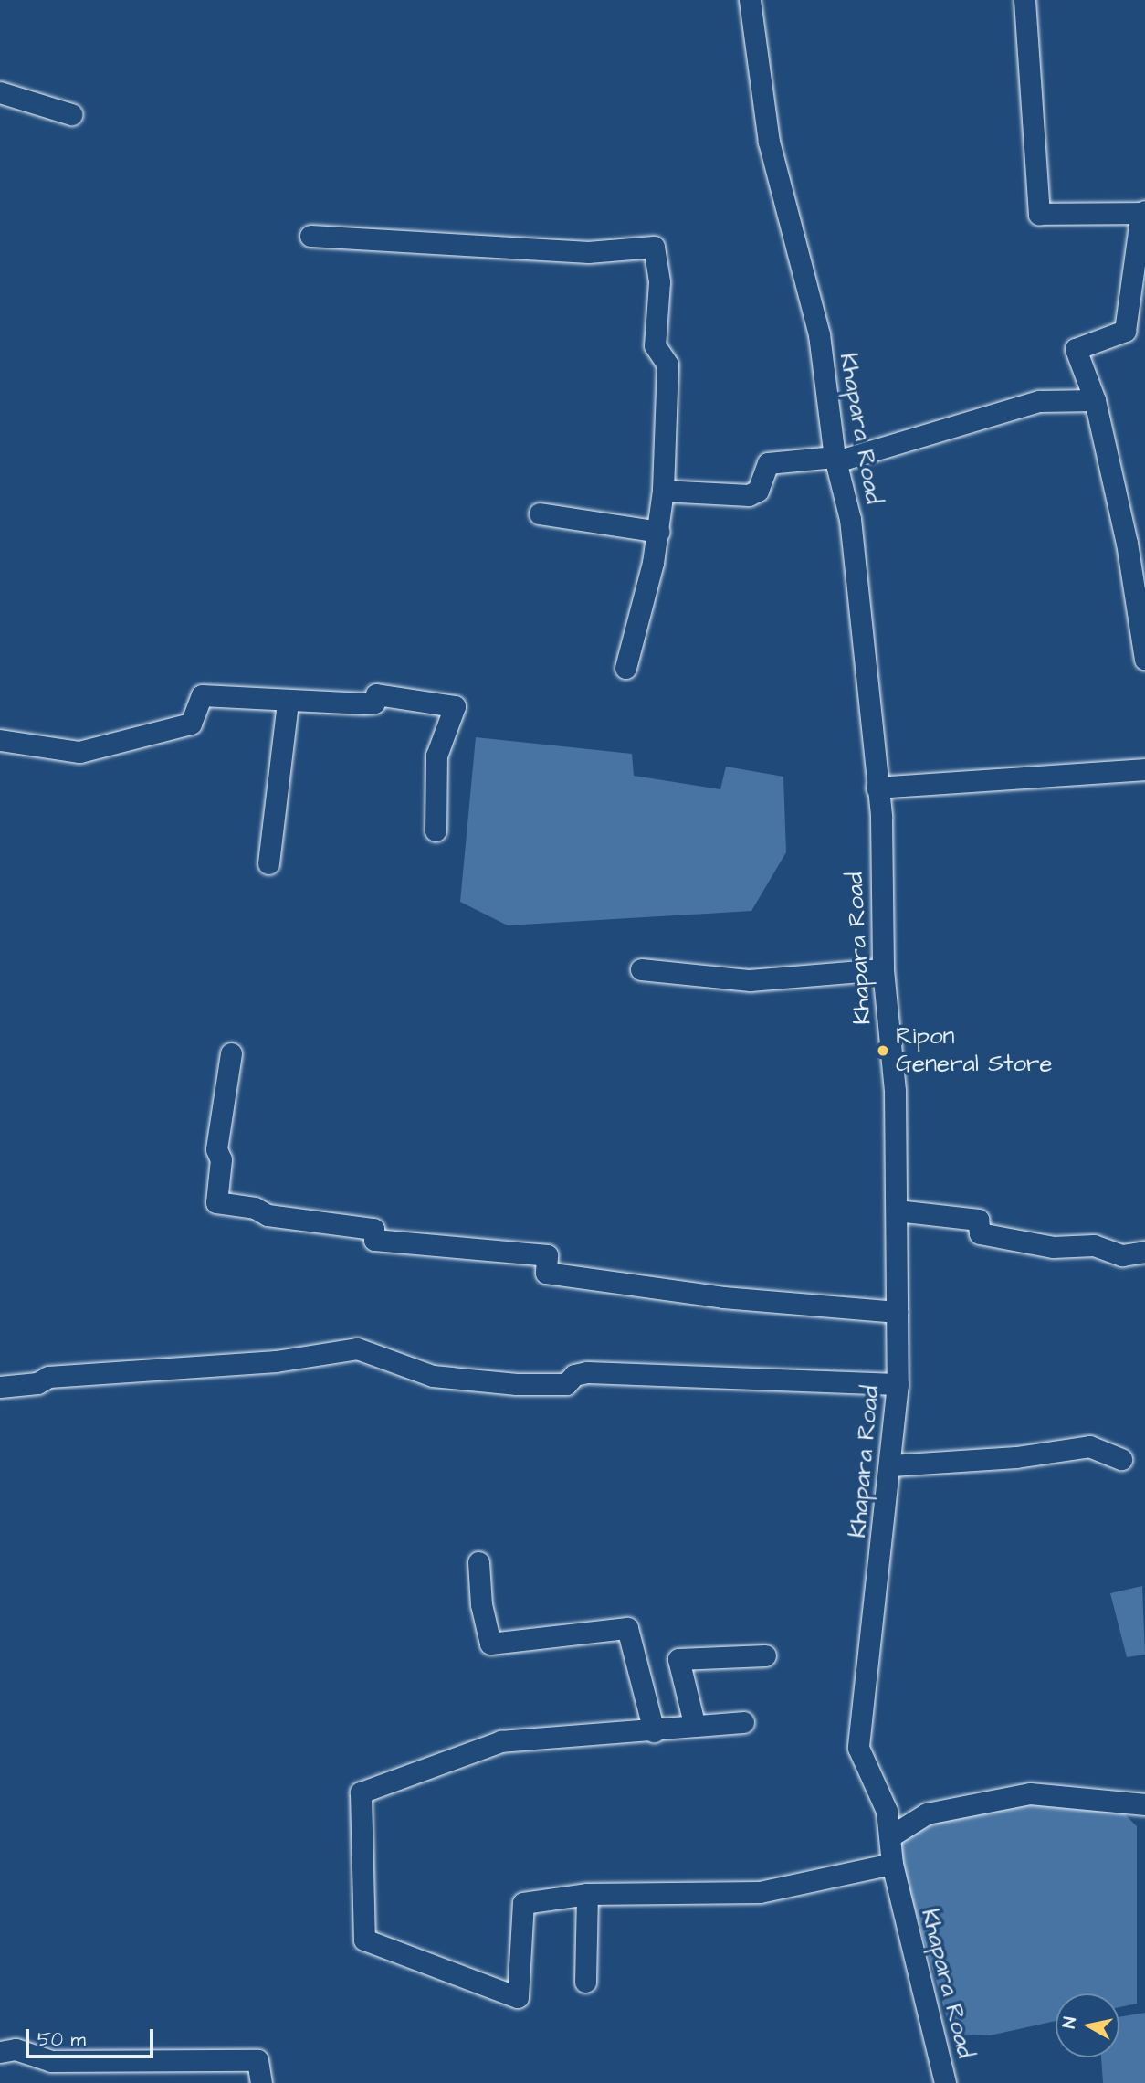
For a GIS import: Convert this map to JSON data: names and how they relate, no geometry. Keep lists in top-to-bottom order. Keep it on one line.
{"streets":{"street":["Khapara Road"]},"places":["Ripon General Store"],"scale_bar":"50 m","north":"left"}
